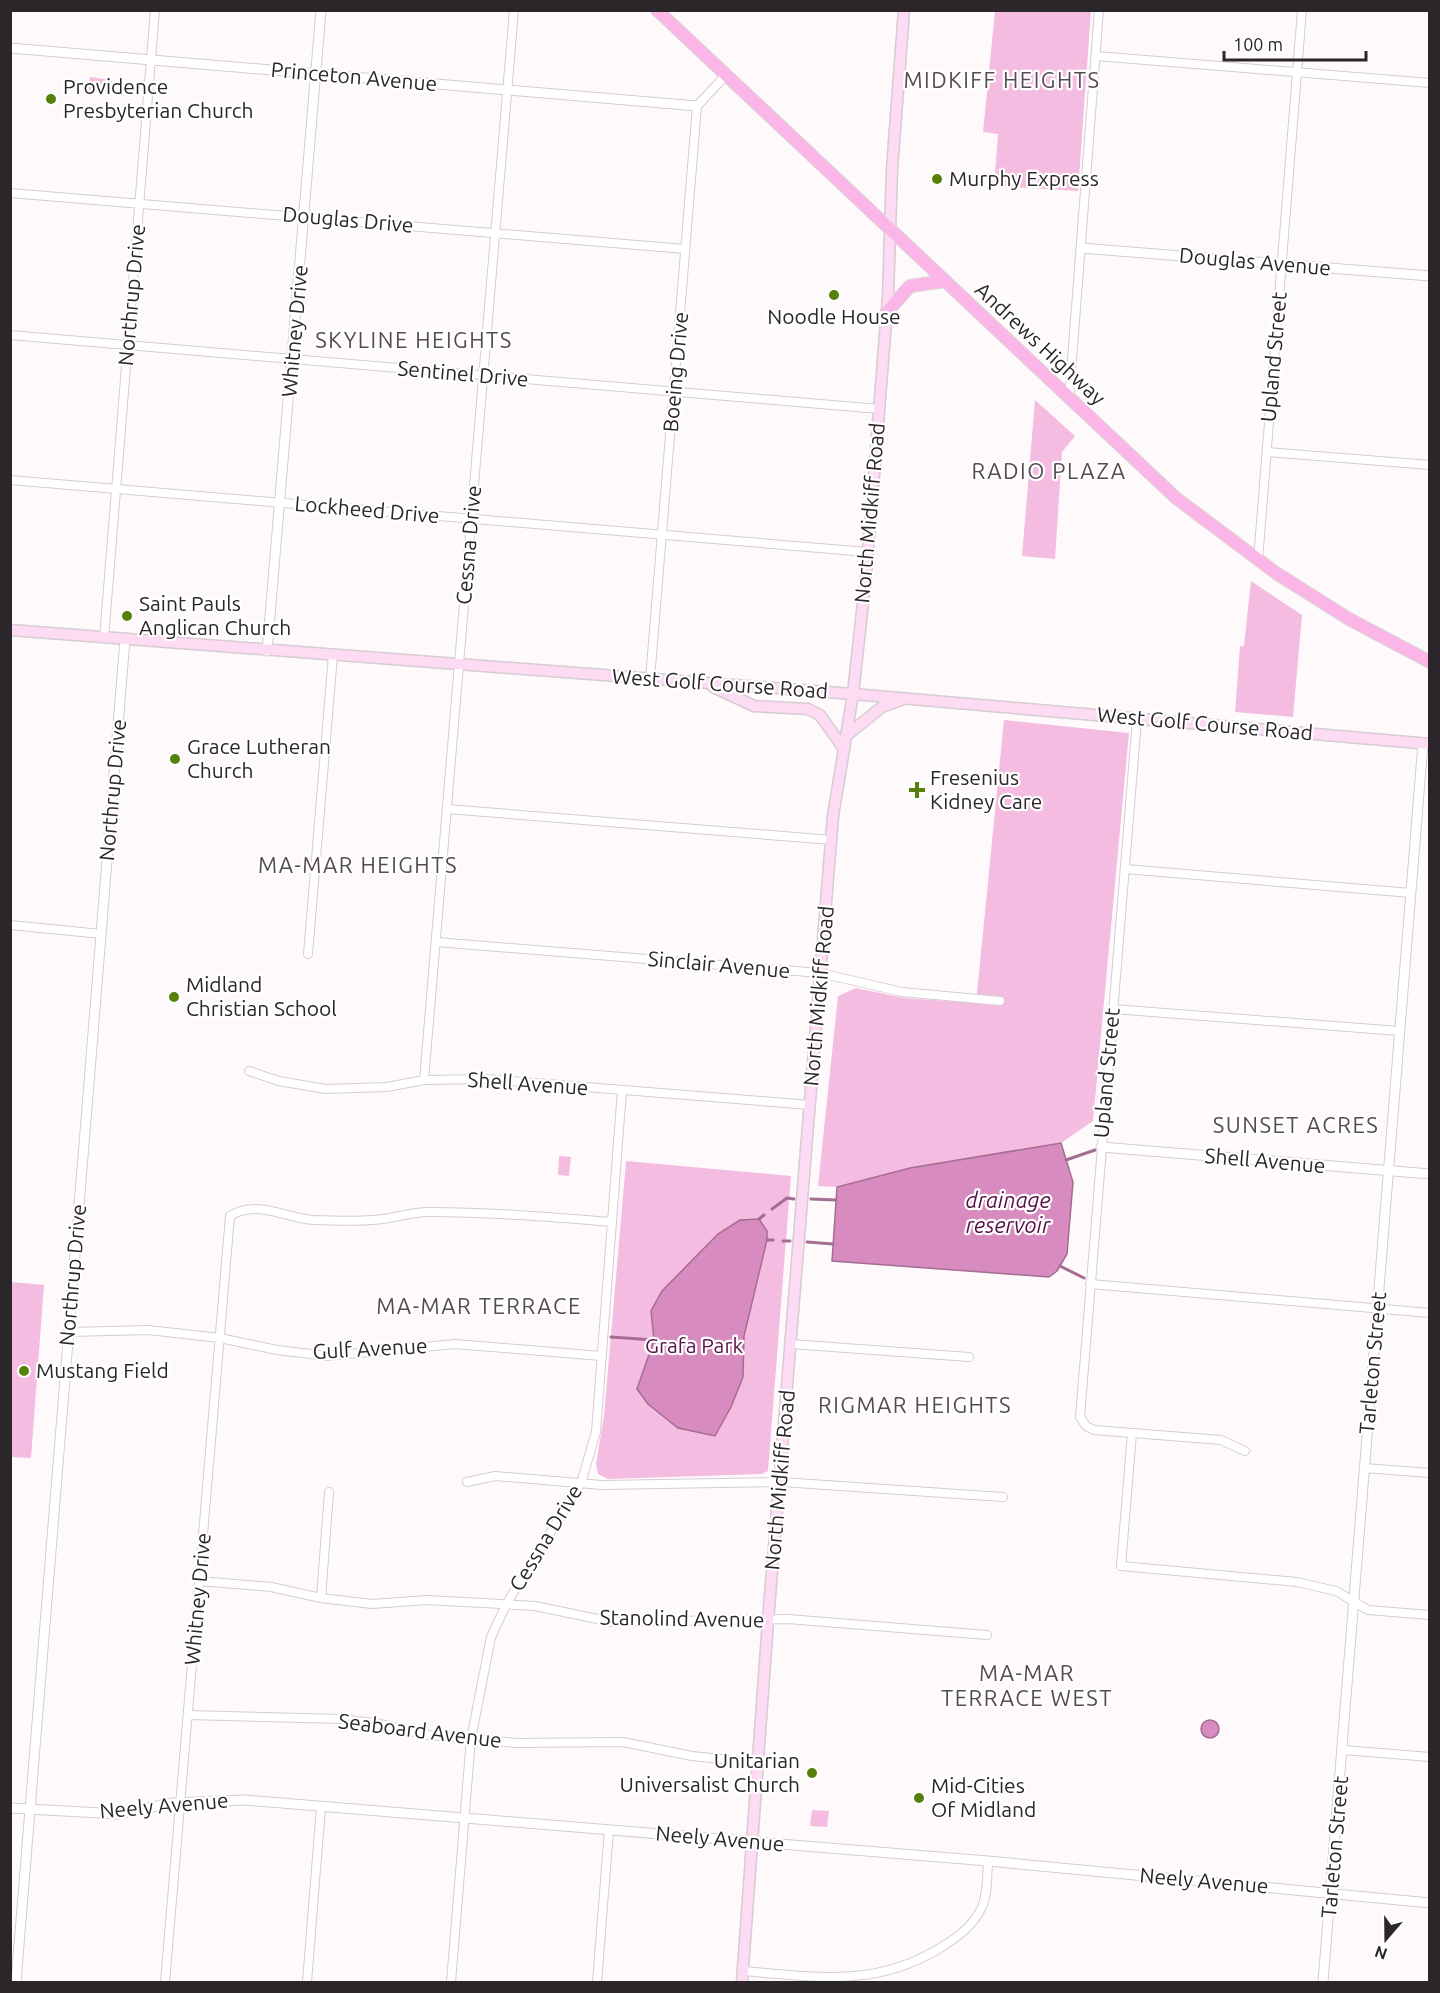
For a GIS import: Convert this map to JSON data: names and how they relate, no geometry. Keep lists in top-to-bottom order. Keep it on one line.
{"streets":{"main road":["Andrews Highway","North Midkiff Road","West Golf Course Road"],"street":["Princeton Avenue","Douglas Drive","Douglas Avenue","Northrup Drive","Whitney Drive","Upland Street","Boeing Drive","Sentinel Drive","Lockheed Drive","Cessna Drive","Sinclair Avenue","Shell Avenue","Gulf Avenue","Tarleton Street","Stanolind Avenue","Seaboard Avenue","Neely Avenue"]},"crossings":[["Princeton Avenue","Northrup Drive"],["Princeton Avenue","Whitney Drive"],["Princeton Avenue","Boeing Drive"],["Princeton Avenue","Cessna Drive"],["Douglas Drive","Northrup Drive"],["Douglas Drive","Whitney Drive"],["Douglas Drive","Boeing Drive"],["Douglas Drive","Cessna Drive"],["Douglas Avenue","Upland Street"],["Northrup Drive","Sentinel Drive"],["Northrup Drive","Lockheed Drive"],["Northrup Drive","West Golf Course Road"],["Northrup Drive","Gulf Avenue"],["Northrup Drive","Neely Avenue"],["Whitney Drive","Sentinel Drive"],["Whitney Drive","Lockheed Drive"],["Whitney Drive","Cessna Drive"],["Whitney Drive","West Golf Course Road"],["Whitney Drive","Gulf Avenue"],["Whitney Drive","Stanolind Avenue"],["Whitney Drive","Seaboard Avenue"],["Whitney Drive","Neely Avenue"],["Andrews Highway","Upland Street"],["Andrews Highway","North Midkiff Road"],["Upland Street","West Golf Course Road"],["Upland Street","Shell Avenue"],["Boeing Drive","Sentinel Drive"],["Boeing Drive","Lockheed Drive"],["Boeing Drive","West Golf Course Road"],["Sentinel Drive","North Midkiff Road"],["Sentinel Drive","Cessna Drive"],["Lockheed Drive","North Midkiff Road"],["Lockheed Drive","Cessna Drive"],["North Midkiff Road","West Golf Course Road"],["North Midkiff Road","Sinclair Avenue"],["North Midkiff Road","Shell Avenue"],["North Midkiff Road","Stanolind Avenue"],["North Midkiff Road","Seaboard Avenue"],["North Midkiff Road","Neely Avenue"],["Cessna Drive","West Golf Course Road"],["Cessna Drive","Sinclair Avenue"],["Cessna Drive","Shell Avenue"],["Cessna Drive","Gulf Avenue"],["Cessna Drive","Stanolind Avenue"],["Cessna Drive","Seaboard Avenue"],["Cessna Drive","Neely Avenue"],["West Golf Course Road","Tarleton Street"],["Shell Avenue","Tarleton Street"],["Tarleton Street","Neely Avenue"]],"districts":["MIDKIFF HEIGHTS","SKYLINE HEIGHTS","RADIO PLAZA","MA-MAR HEIGHTS","SUNSET ACRES","MA-MAR TERRACE","RIGMAR HEIGHTS","MA-MAR TERRACE WEST"],"water":["drainage reservoir"],"parks":["Grafa Park"],"places":{"other":["Providence Presbyterian Church","Murphy Express","Noodle House","Saint Pauls Anglican Church","Grace Lutheran Church","Midland Christian School","Mustang Field","Unitarian Universalist Church","Mid-Cities Of Midland"],"health":["Fresenius Kidney Care"]},"scale_bar":"100 m","north":"bottom"}
